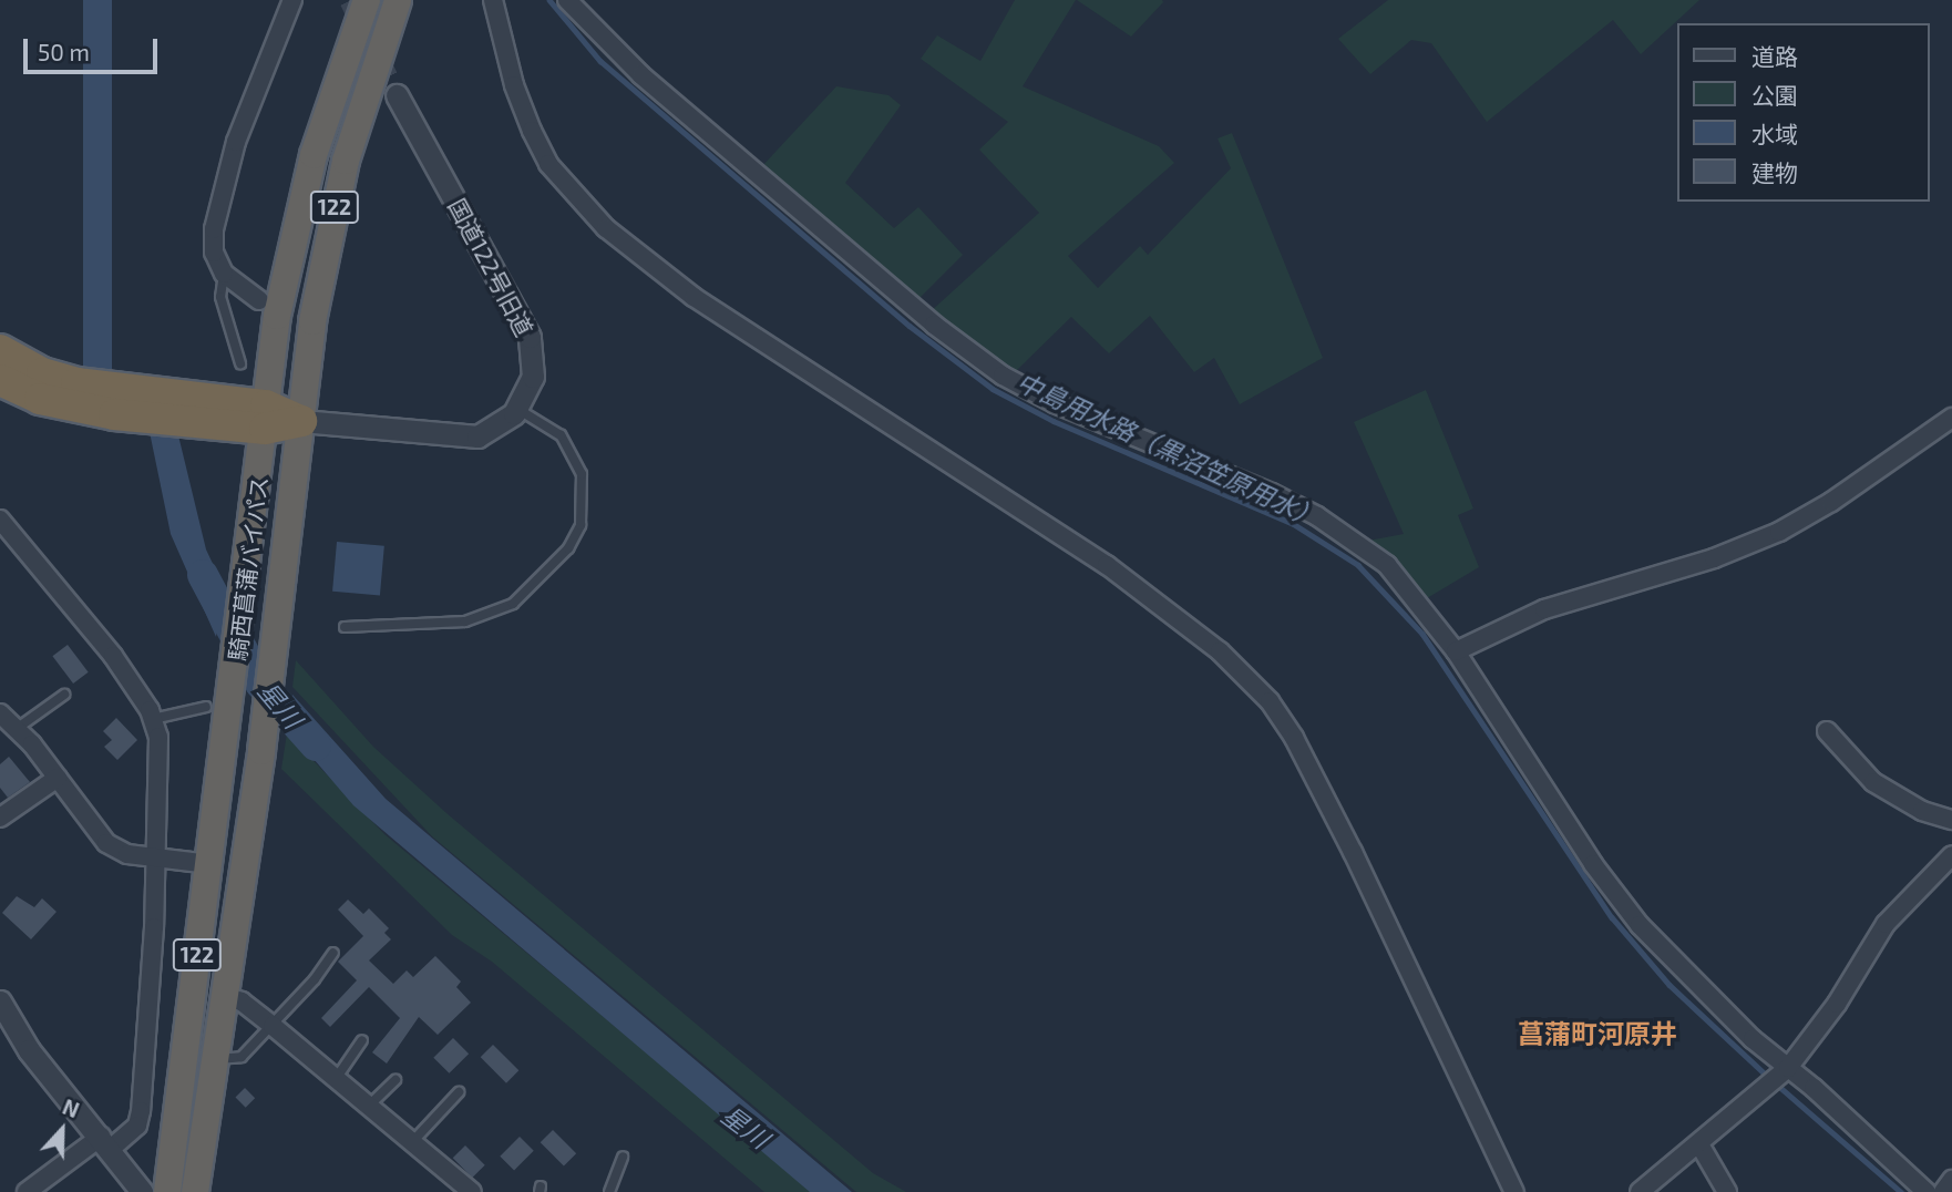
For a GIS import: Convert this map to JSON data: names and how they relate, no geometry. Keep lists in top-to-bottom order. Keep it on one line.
{"streets":{"highway":["122","騎西菖蒲バイパス"],"street":["国道122号旧道"]},"crossings":[["122","騎西菖蒲バイパス"]],"districts":["菖蒲町河原井"],"water":["中島用水路（黒沼笠原用水）","星川"],"legend":["道路","公園","水域","建物"],"scale_bar":"50 m","north":"top"}
